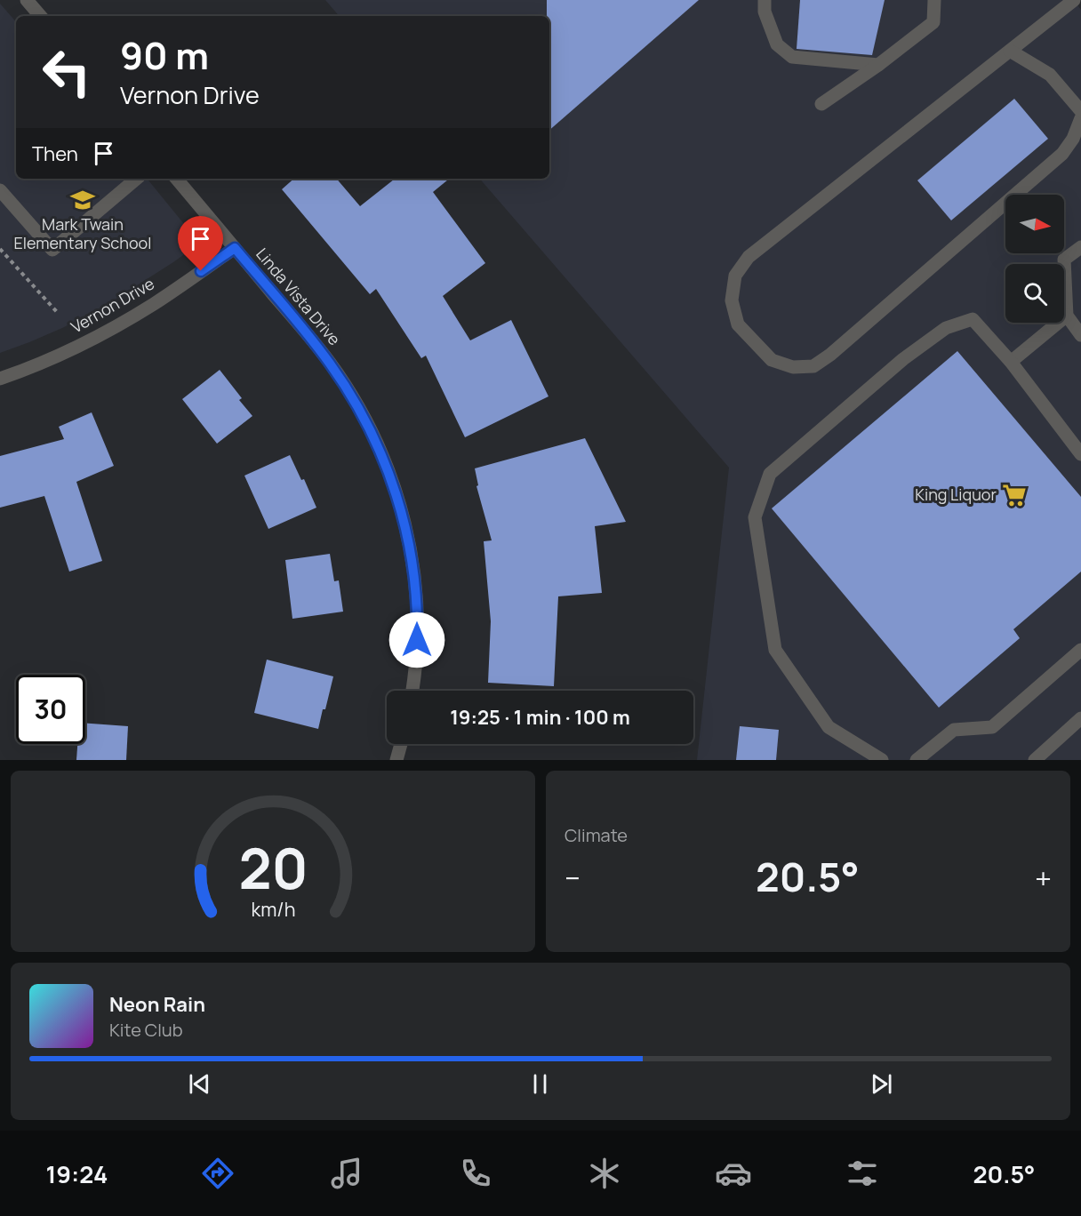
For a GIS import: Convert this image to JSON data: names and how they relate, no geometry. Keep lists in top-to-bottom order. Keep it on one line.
{"streets":{"street":["Linda Vista Drive","Vernon Drive"]},"crossings":[["Linda Vista Drive","Vernon Drive"]],"places":{"school or university":["Mark Twain Elementary School"],"supermarket":["King Liquor"]},"north":"right","page":{"turn":["90 m","Vernon Drive"],"then":"Then","limit":"30","trip":"19:25 · 1 min · 100 m","tile":"Climate","heat":["−","20.5°","+"],"song":["Neon Rain","Kite Club"],"tabs":["19:24","20.5°"],"gauge":["20","km/h"]}}
